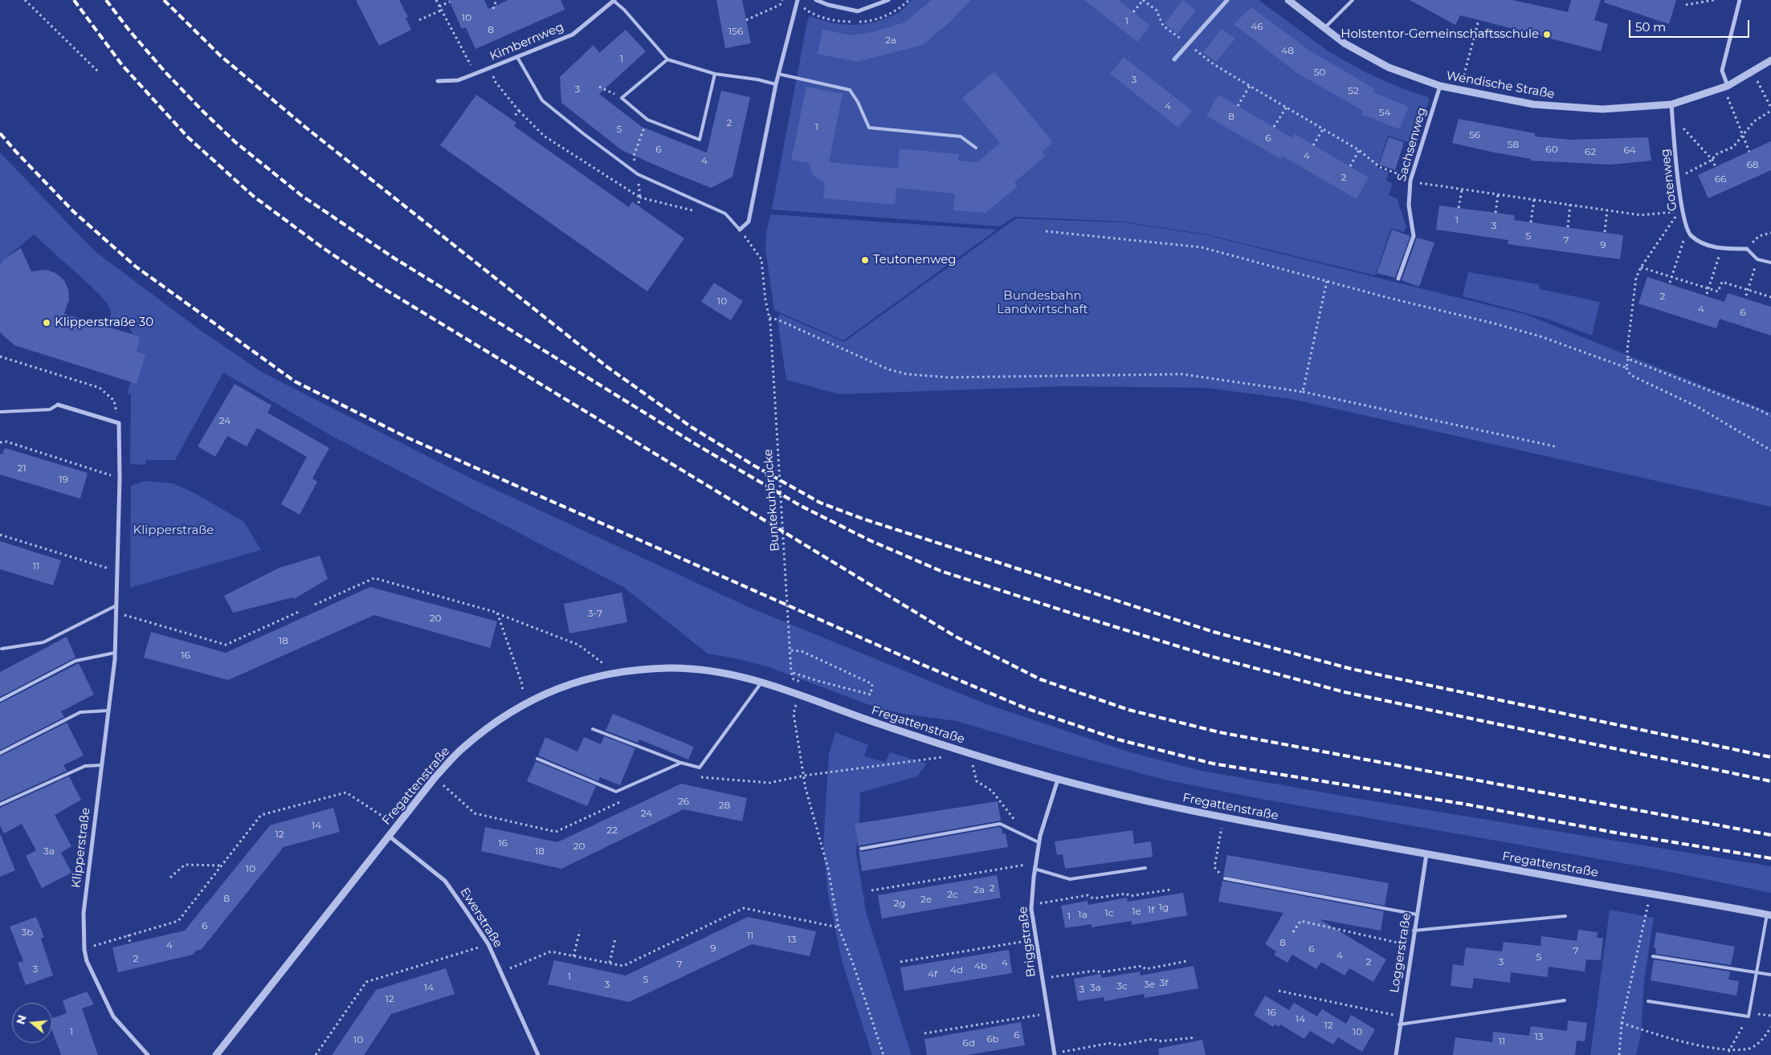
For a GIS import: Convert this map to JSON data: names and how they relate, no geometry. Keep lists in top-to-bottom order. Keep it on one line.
{"streets":{"street":["Kimbernweg","Wendische Straße","Sachsenweg","Gotenweg","Fregattenstraße","Klipperstraße","Ewerstraße","Briggstraße","Loggerstraße"],"path":["Buntekuhbrücke"]},"crossings":[["Wendische Straße","Sachsenweg"],["Wendische Straße","Gotenweg"],["Fregattenstraße","Ewerstraße"],["Fregattenstraße","Briggstraße"],["Fregattenstraße","Loggerstraße"]],"parks":["Bundesbahn Landwirtschaft","Klipperstraße"],"places":["Holstentor-Gemeinschaftsschule","Teutonenweg","Klipperstraße 30"],"house_numbers":["10","1","46","8","156","2a","48","1","50","3","3","52","4","54","8","2","1","5","56","6","58","6","60","64","62","4","4","68","2","66","1","3","5","7","9","2","10","4","6","24","21","19","11","3-7","20","18","16","26","28","24","14","22","12","16","20","3a","18","10","2","2a","2c","8","2e","2g","1g","1f","1e","1c","1a","1","6","3b","11","13","8","4","9","6","7","4","5","2","2","3","4","7","4b","3","4d","4f","1","5","3f","3","3e","3c","14","3a","3","12","16","14","12","1","10","6","13","6b","10","11","6d"],"scale_bar":"50 m","north":"left"}
